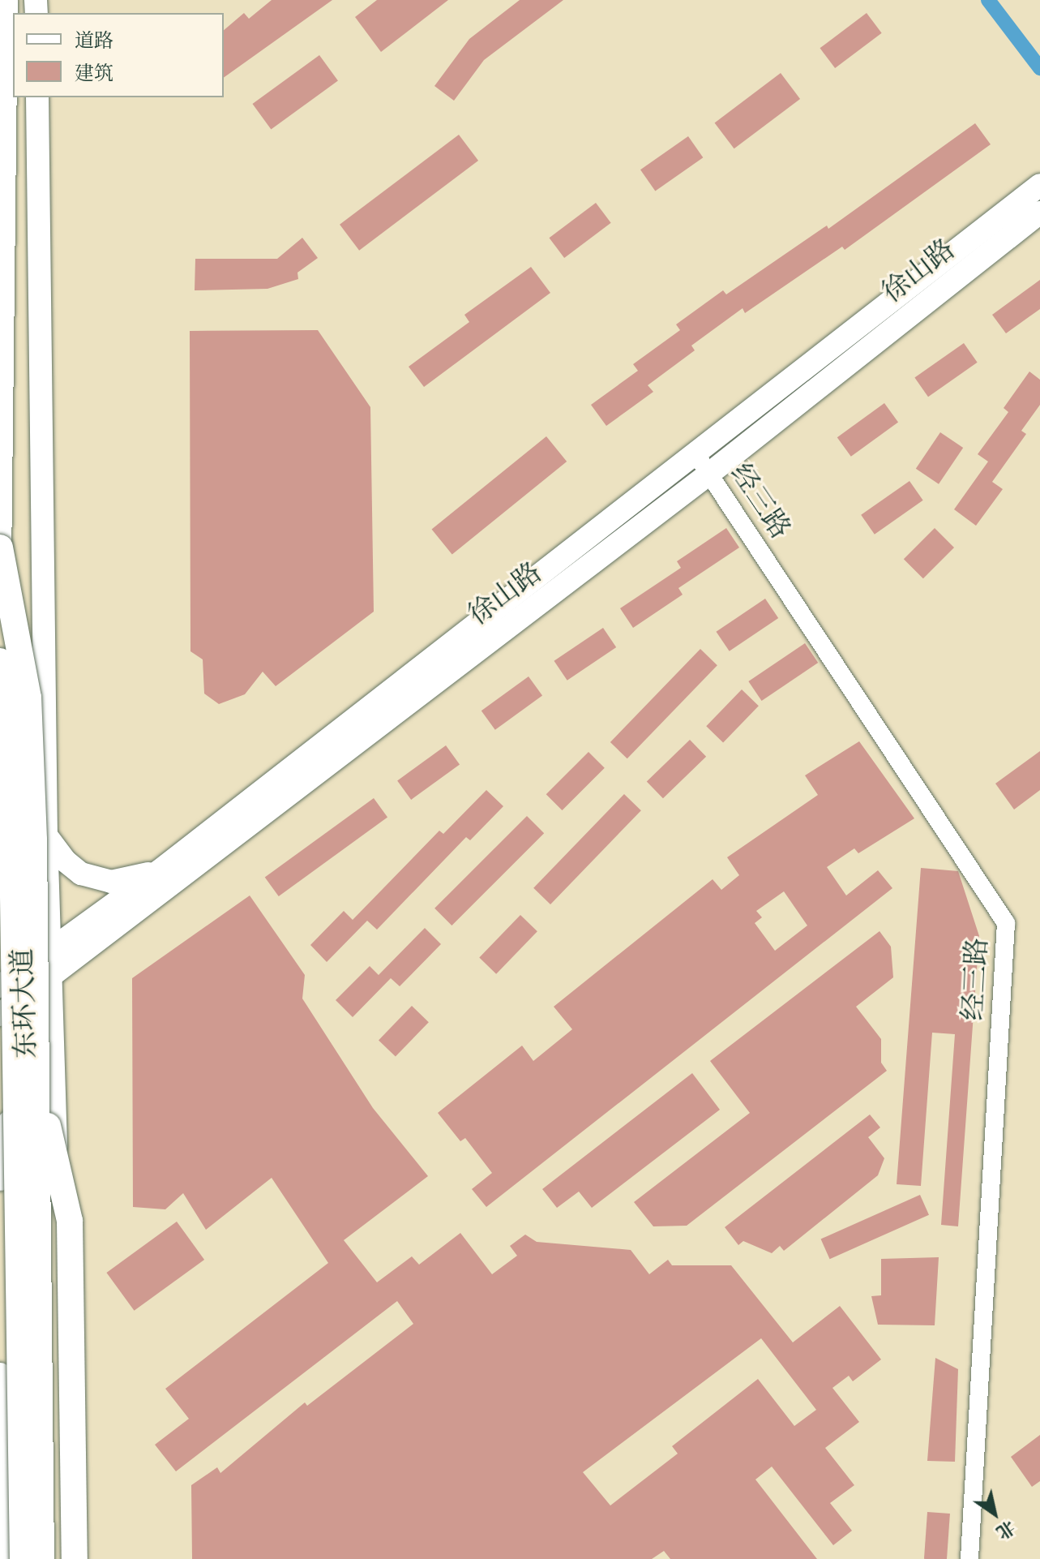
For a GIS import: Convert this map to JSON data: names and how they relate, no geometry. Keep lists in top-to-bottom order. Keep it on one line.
{"streets":{"main road":["徐山路","东环大道"],"street":["经三路"]},"crossings":[["徐山路","经三路"],["徐山路","东环大道"]],"legend":["道路","建筑"],"north":"bottom right"}
